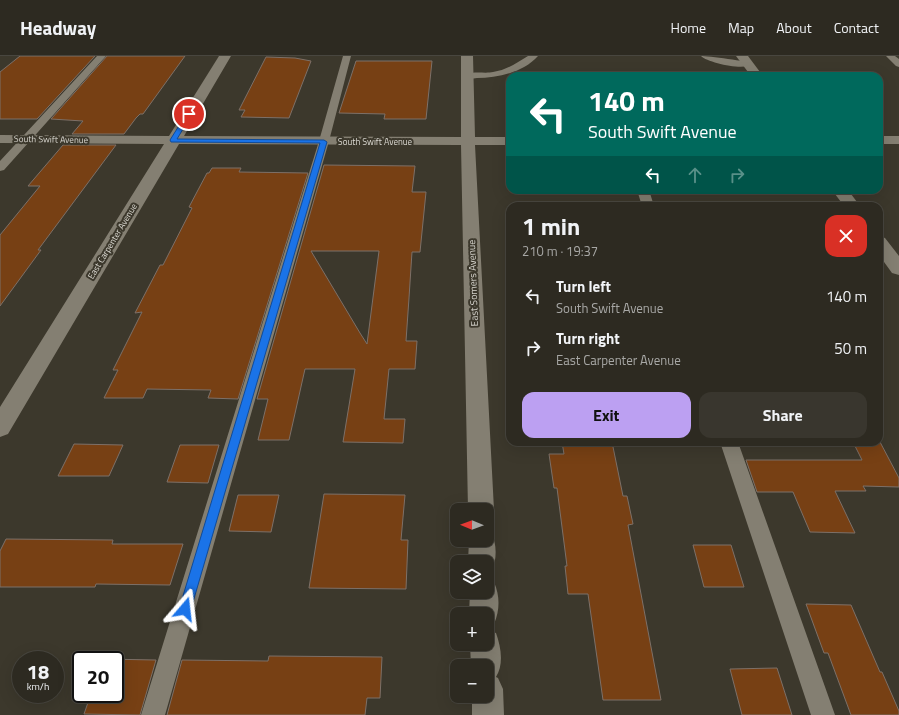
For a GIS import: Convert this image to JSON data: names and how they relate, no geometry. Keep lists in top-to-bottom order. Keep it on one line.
{"streets":{"street":["South Swift Avenue","East Carpenter Avenue","East Somers Avenue"]},"crossings":[["South Swift Avenue","East Carpenter Avenue"],["South Swift Avenue","East Somers Avenue"]],"north":"left","page":{"header":"Headway","nav":["Home","Map","About","Contact"],"turn":["140 m","South Swift Avenue"],"heading":["1 min","210 m · 19:37"],"list":[{"name":"Turn left","note":"South Swift Avenue","value":"140 m"},{"name":"Turn right","note":"East Carpenter Avenue","value":"50 m"}],"buttons":["Exit","Share"],"map_buttons":["+","−"],"speed":"18 km/h","limit":"20"}}
